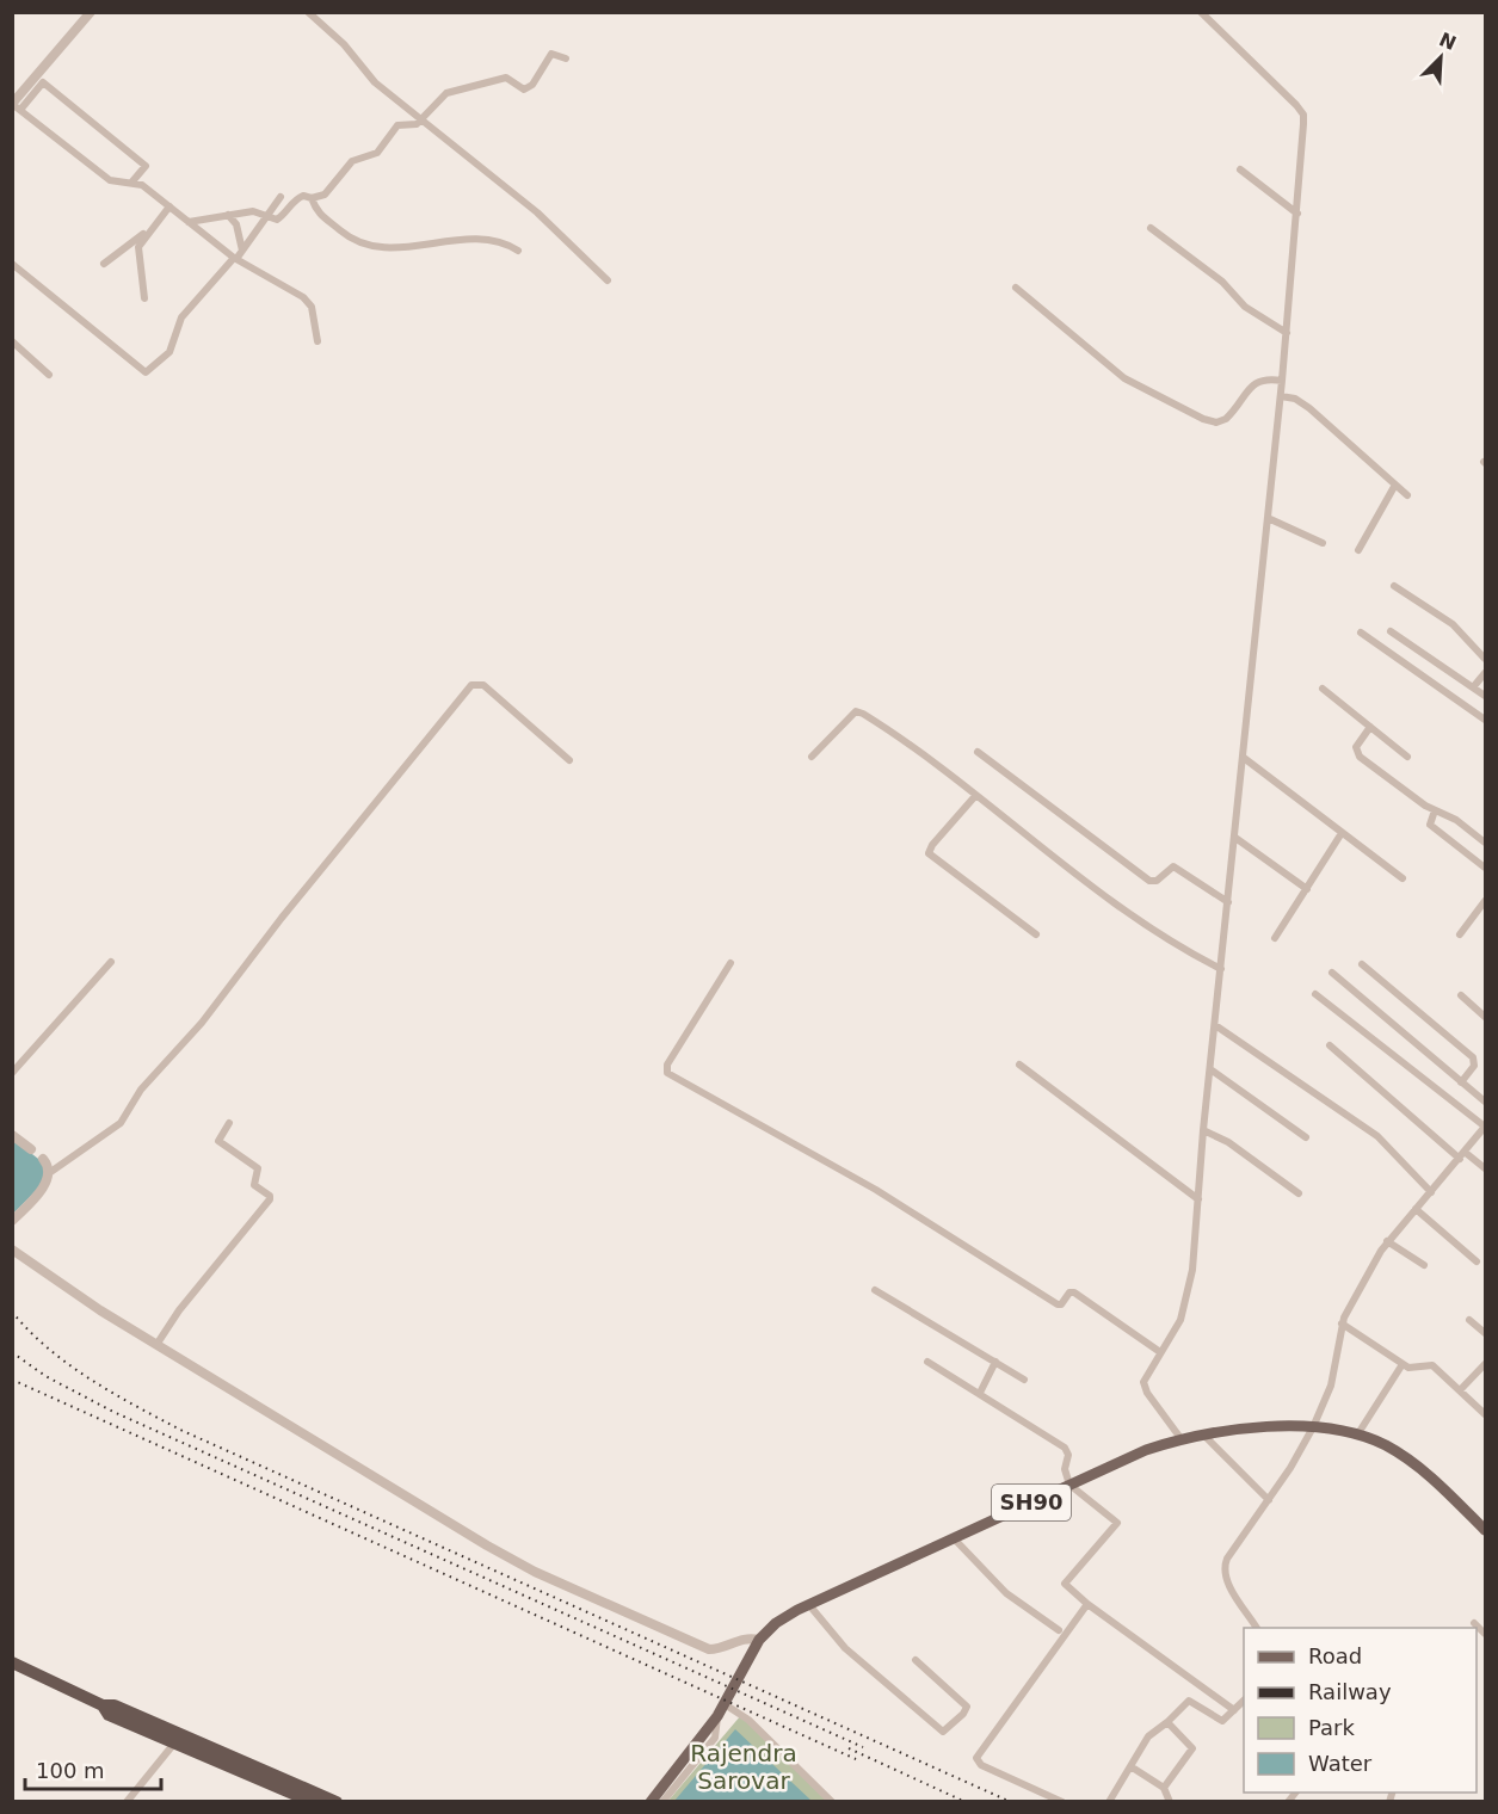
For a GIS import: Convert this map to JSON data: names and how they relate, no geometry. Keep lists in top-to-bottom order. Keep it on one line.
{"streets":{"main road":["SH90"]},"parks":["Rajendra Sarovar"],"legend":["Road","Railway","Park","Water"],"scale_bar":"100 m","north":"top right"}
